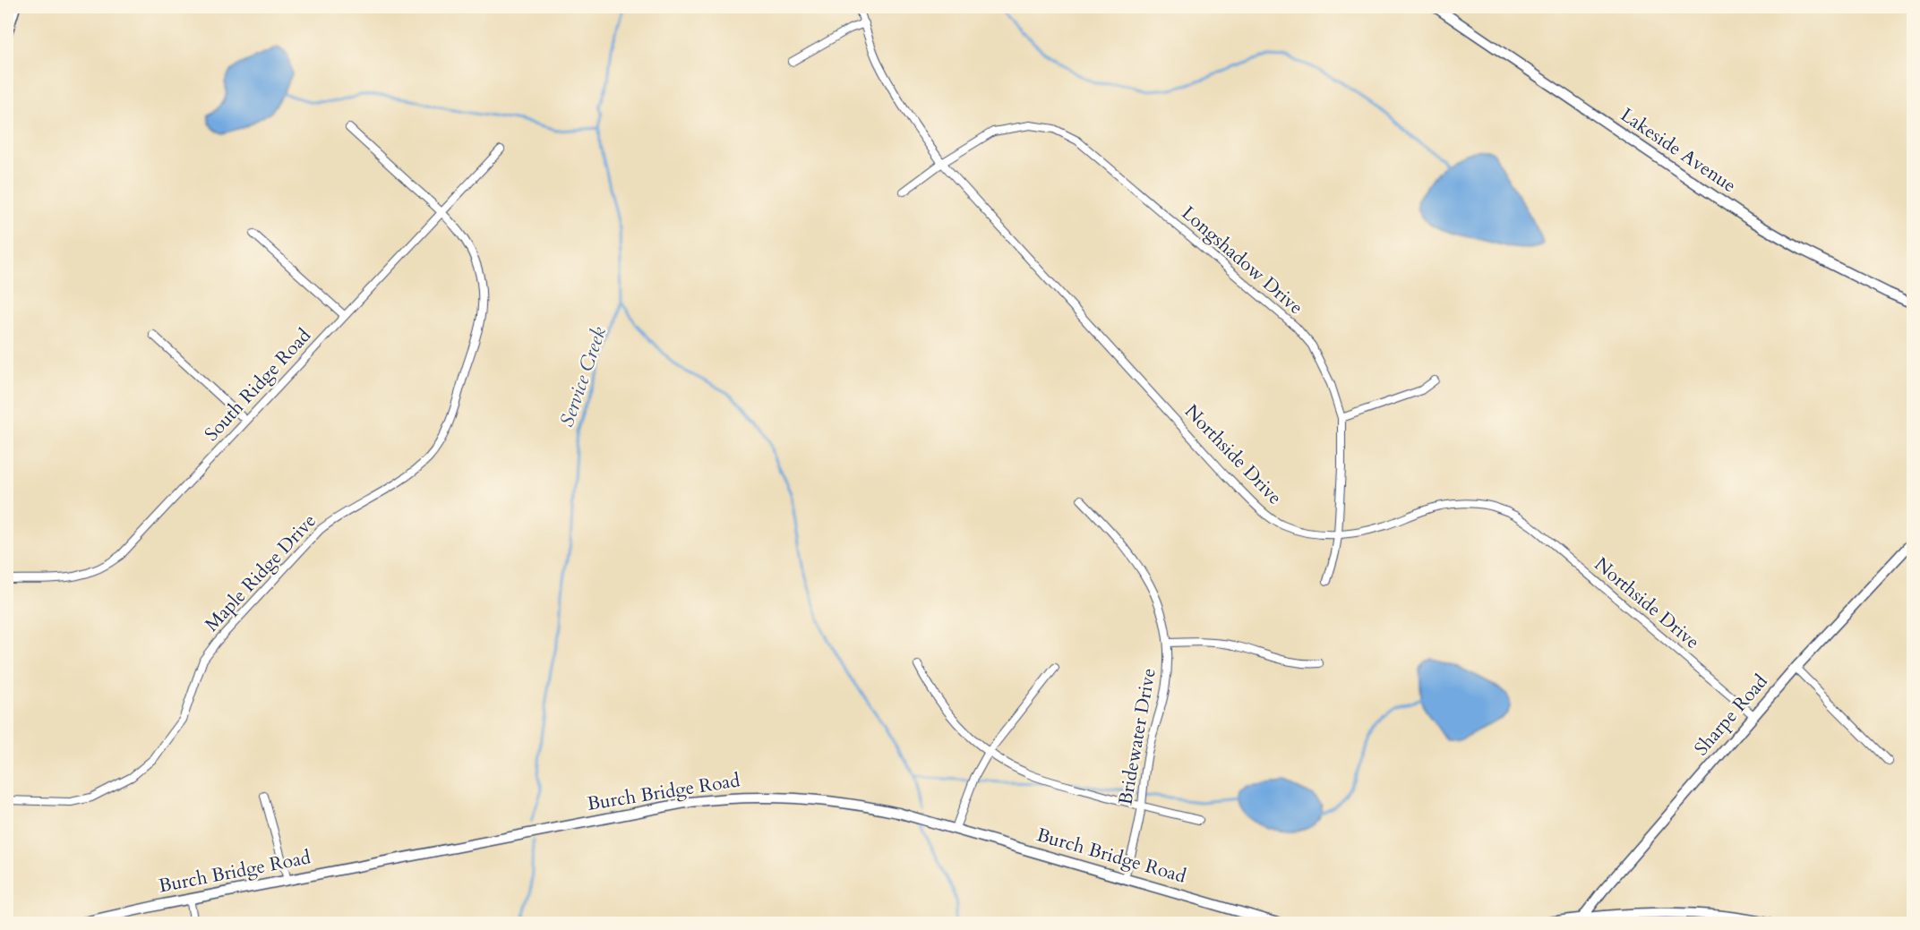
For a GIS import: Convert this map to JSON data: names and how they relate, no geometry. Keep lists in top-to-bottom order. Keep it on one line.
{"streets":{"street":["Lakeside Avenue","Longshadow Drive","South Ridge Road","Northside Drive","Maple Ridge Drive","Sharpe Road","Bridewater Drive","Burch Bridge Road"]},"crossings":[["Longshadow Drive","Northside Drive"],["South Ridge Road","Maple Ridge Drive"],["Northside Drive","Sharpe Road"],["Bridewater Drive","Burch Bridge Road"]],"water":["Service Creek"]}
